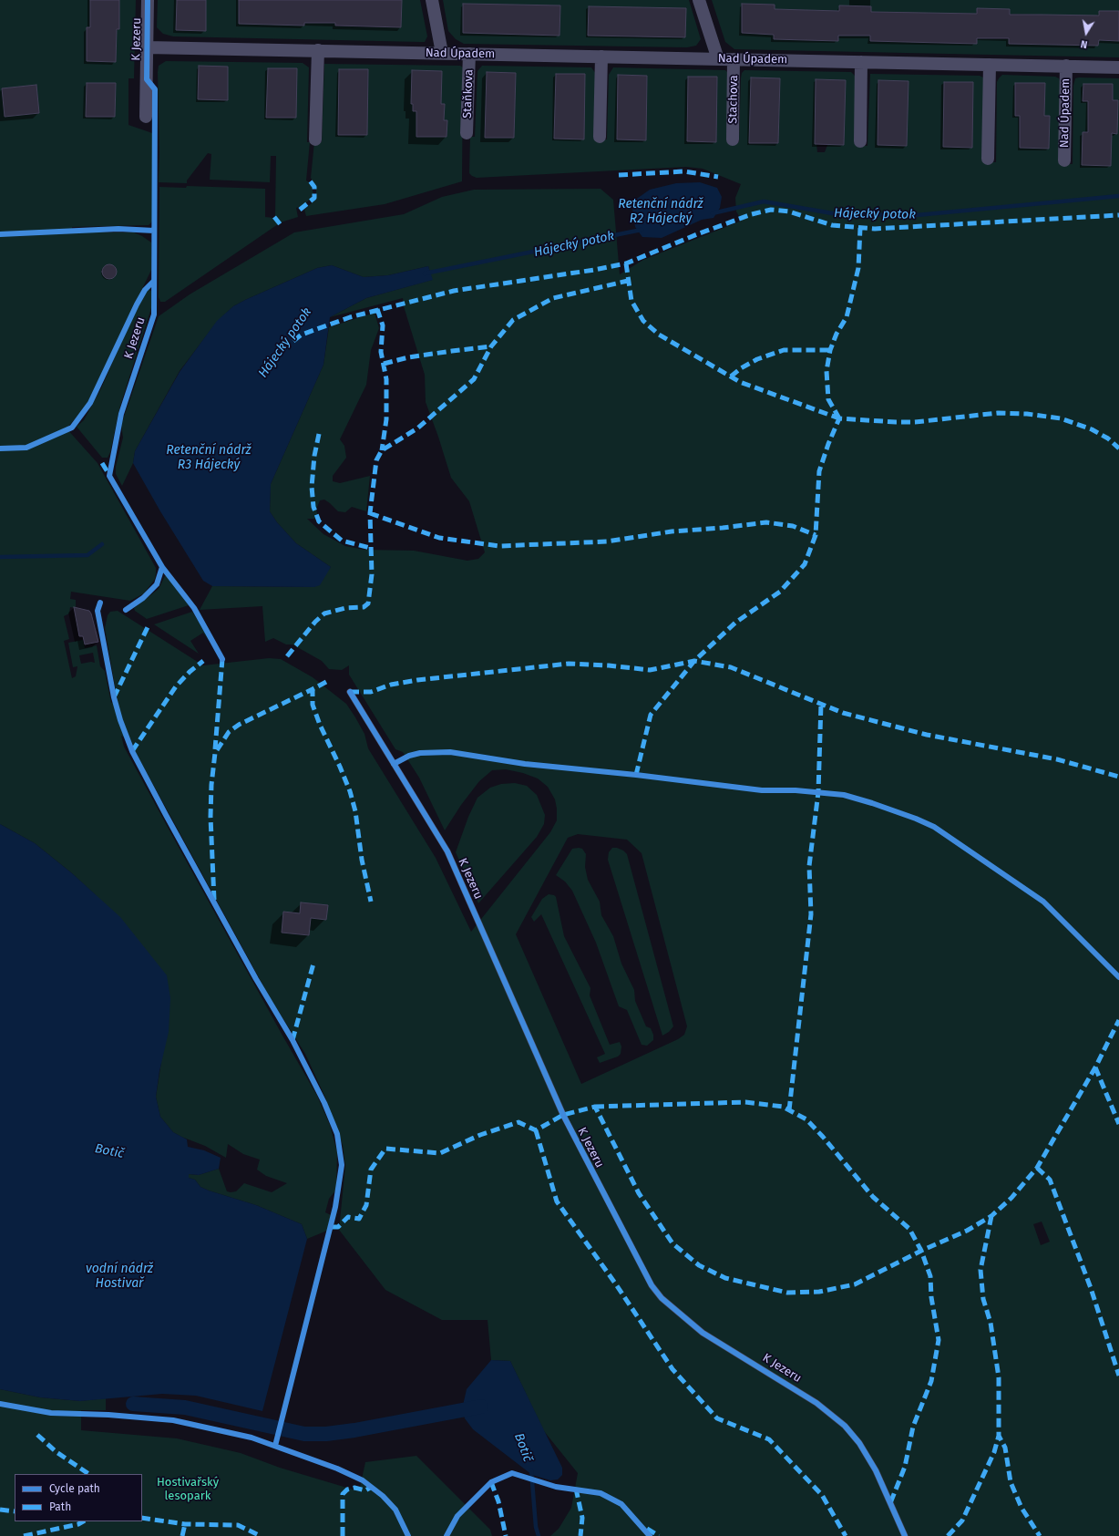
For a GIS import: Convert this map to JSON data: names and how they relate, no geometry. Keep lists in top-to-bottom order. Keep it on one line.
{"streets":{"street":["K Jezeru","Nad Úpadem","Staňkova","Stachova"]},"crossings":[["K Jezeru","Nad Úpadem"],["Nad Úpadem","Staňkova"],["Nad Úpadem","Stachova"]],"water":["Retenční nádrž R2 Hájecký","Hájecký potok","Retenční nádrž R3 Hájecký","Botič","vodní nádrž Hostivař"],"parks":["Hostivařský lesopark"],"legend":["Cycle path","Path"],"north":"bottom"}
